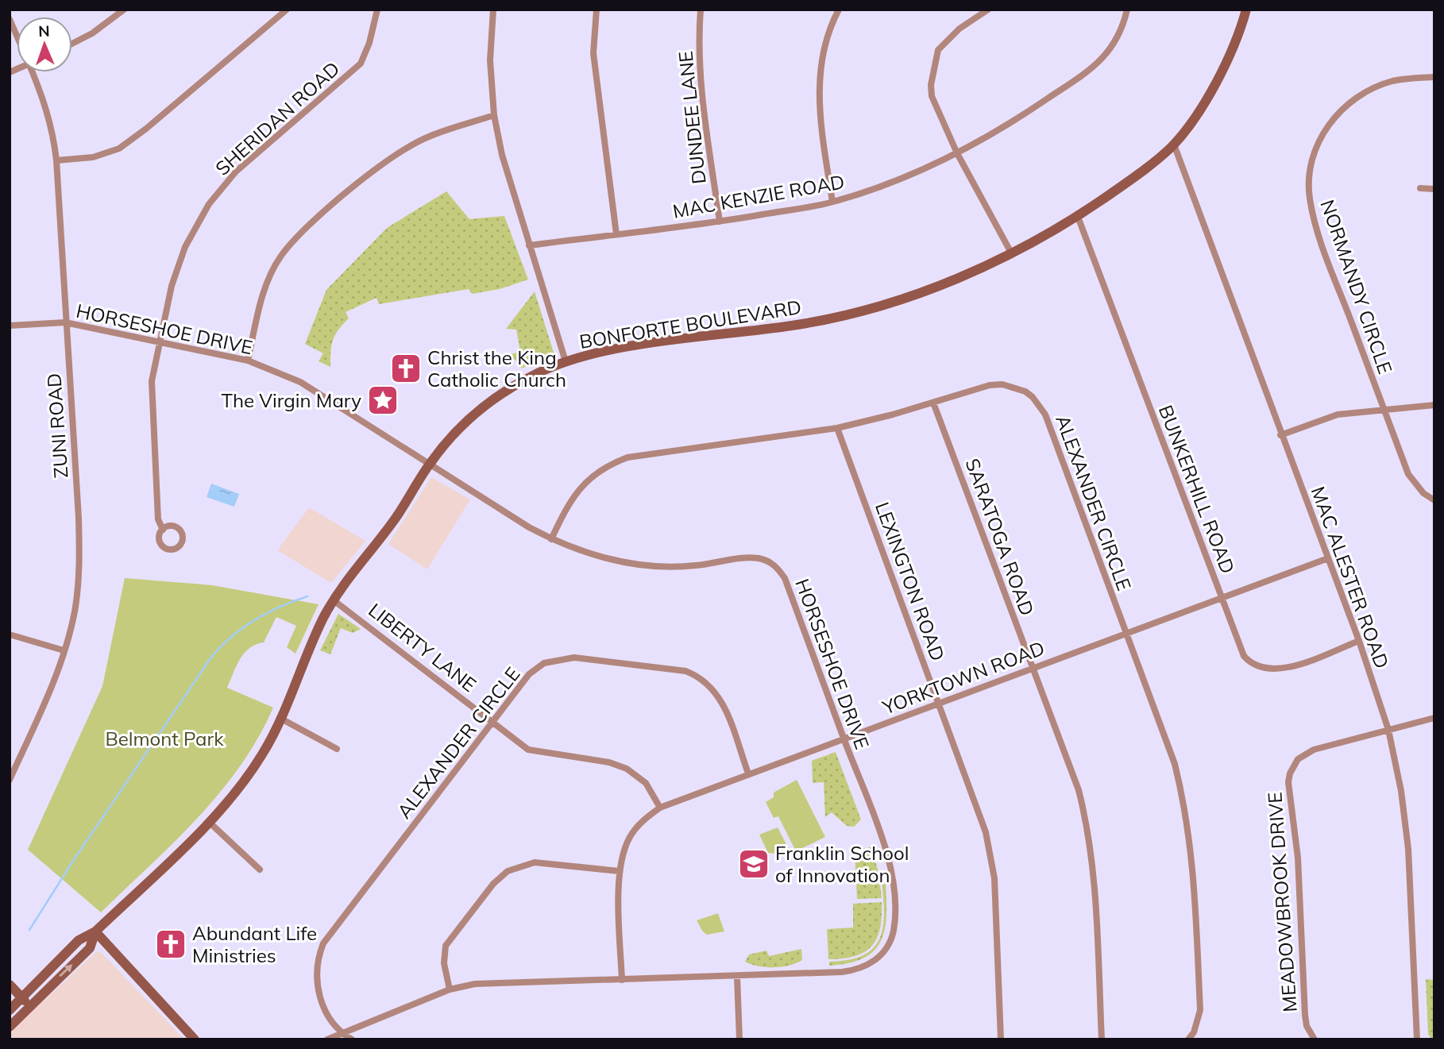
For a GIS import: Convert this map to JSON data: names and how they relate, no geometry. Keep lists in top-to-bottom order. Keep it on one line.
{"streets":{"main road":["BONFORTE BOULEVARD"],"street":["DUNDEE LANE","SHERIDAN ROAD","MAC KENZIE ROAD","NORMANDY CIRCLE","HORSESHOE DRIVE","ZUNI ROAD","BUNKERHILL ROAD","ALEXANDER CIRCLE","SARATOGA ROAD","MAC ALESTER ROAD","LEXINGTON ROAD","LIBERTY LANE","YORKTOWN ROAD","MEADOWBROOK DRIVE"]},"crossings":[["DUNDEE LANE","MAC KENZIE ROAD"],["SHERIDAN ROAD","HORSESHOE DRIVE"],["BONFORTE BOULEVARD","HORSESHOE DRIVE"],["BONFORTE BOULEVARD","BUNKERHILL ROAD"],["BONFORTE BOULEVARD","MAC ALESTER ROAD"],["BONFORTE BOULEVARD","LIBERTY LANE"],["HORSESHOE DRIVE","ZUNI ROAD"],["HORSESHOE DRIVE","ALEXANDER CIRCLE"],["HORSESHOE DRIVE","YORKTOWN ROAD"],["BUNKERHILL ROAD","MAC ALESTER ROAD"],["BUNKERHILL ROAD","YORKTOWN ROAD"],["ALEXANDER CIRCLE","SARATOGA ROAD"],["ALEXANDER CIRCLE","LEXINGTON ROAD"],["ALEXANDER CIRCLE","LIBERTY LANE"],["ALEXANDER CIRCLE","YORKTOWN ROAD"],["SARATOGA ROAD","YORKTOWN ROAD"],["MAC ALESTER ROAD","YORKTOWN ROAD"],["MAC ALESTER ROAD","MEADOWBROOK DRIVE"],["LEXINGTON ROAD","YORKTOWN ROAD"],["LIBERTY LANE","YORKTOWN ROAD"]],"parks":["Belmont Park"],"places":{"church":["Christ the King Catholic Church","Abundant Life Ministries"],"place":["The Virgin Mary"],"school or university":["Franklin School of Innovation"]},"north":"top"}
